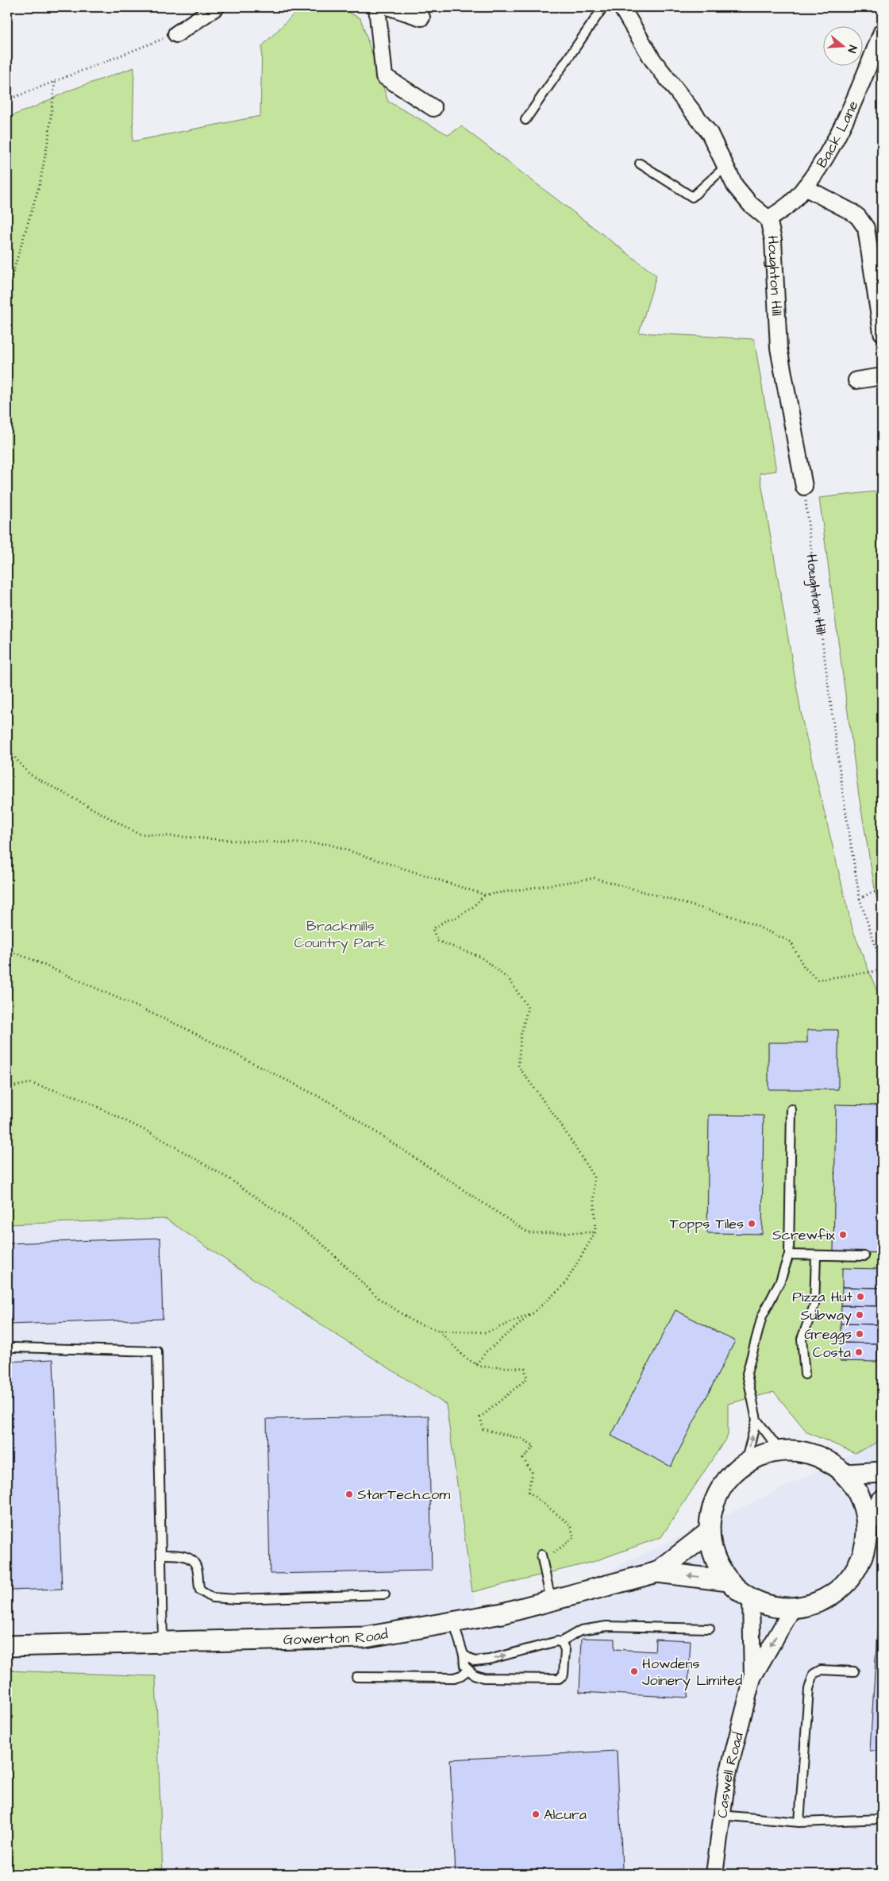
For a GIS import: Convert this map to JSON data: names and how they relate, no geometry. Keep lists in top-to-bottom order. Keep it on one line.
{"streets":{"street":["Back Lane","Houghton Hill","Gowerton Road","Caswell Road"]},"crossings":[["Back Lane","Houghton Hill"]],"parks":["Brackmills Country Park"],"places":["Topps Tiles","Screwfix","Pizza Hut","Subway","Greggs","Costa","StarTech.com","Howdens Joinery Limited","Alcura"],"north":"right"}
